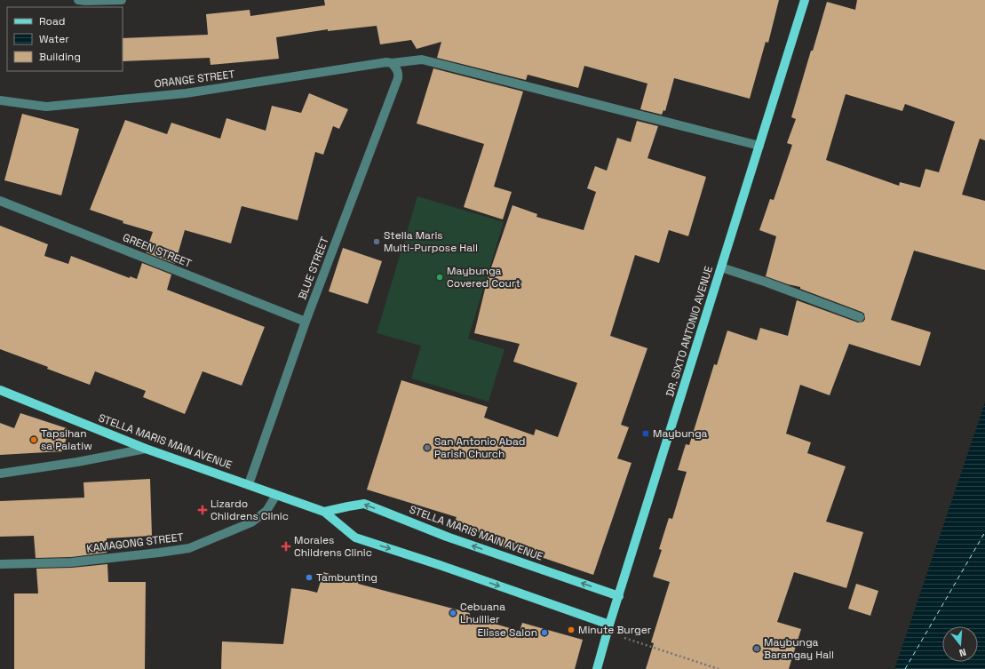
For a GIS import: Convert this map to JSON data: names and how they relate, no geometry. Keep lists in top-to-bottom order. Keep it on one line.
{"streets":{"main road":["DR. SIXTO ANTONIO AVENUE","STELLA MARIS MAIN AVENUE"],"street":["ORANGE STREET","GREEN STREET","BLUE STREET","KAMAGONG STREET"]},"crossings":[["ORANGE STREET","BLUE STREET"],["ORANGE STREET","DR. SIXTO ANTONIO AVENUE"],["GREEN STREET","BLUE STREET"],["BLUE STREET","STELLA MARIS MAIN AVENUE"],["DR. SIXTO ANTONIO AVENUE","STELLA MARIS MAIN AVENUE"],["STELLA MARIS MAIN AVENUE","KAMAGONG STREET"]],"places":{"other":["Stella Maris Multi-Purpose Hall","Maybunga Covered Court","Tapsihan sa Palatiw","San Antonio Abad Parish Church","Tambunting","Cebuana Lhuillier","Minute Burger","Elisse Salon","Maybunga Barangay Hall"],"transit":["Maybunga"],"health":["Lizardo Childrens Clinic","Morales Childrens Clinic"]},"legend":["Road","Water","Building"],"north":"bottom"}
